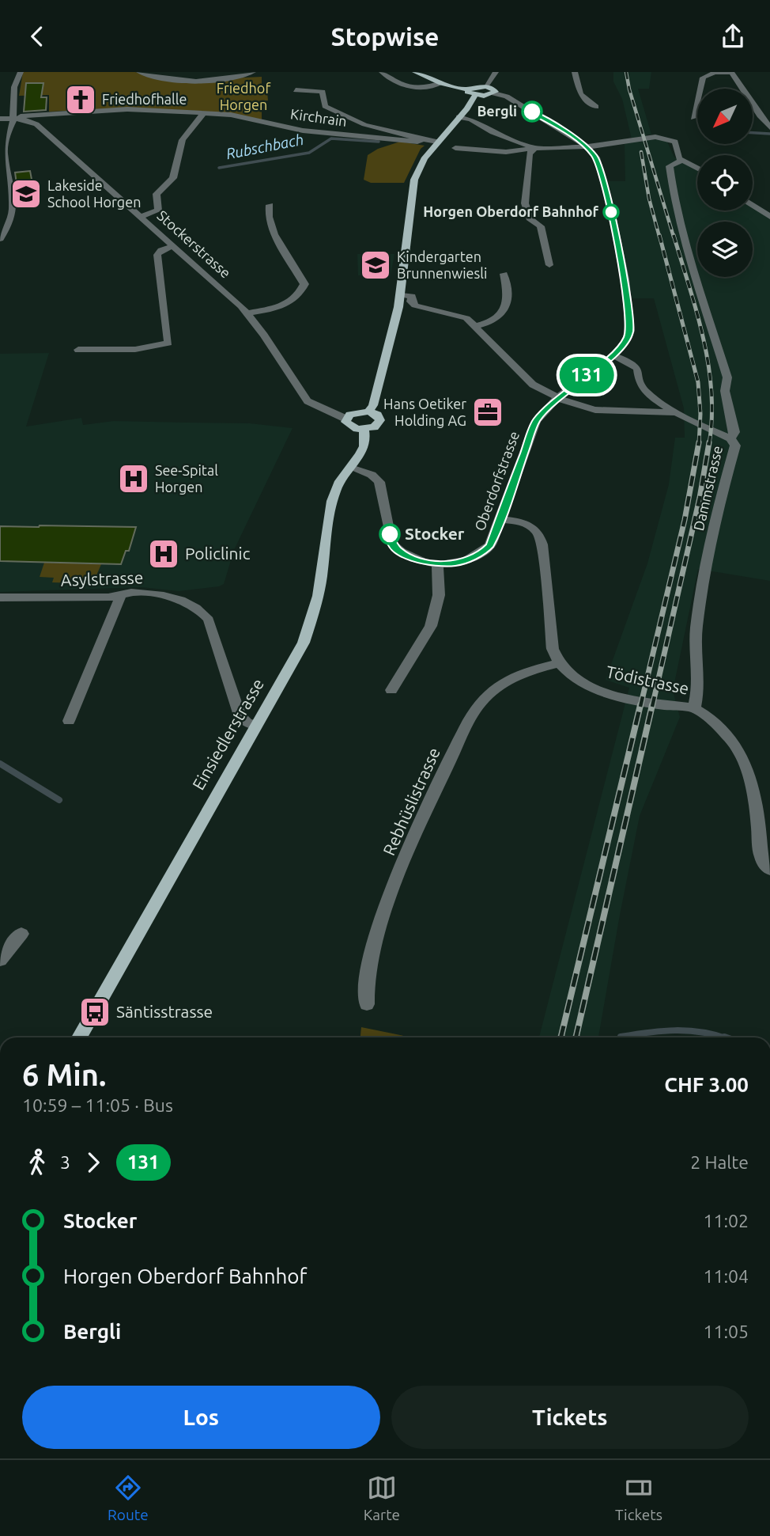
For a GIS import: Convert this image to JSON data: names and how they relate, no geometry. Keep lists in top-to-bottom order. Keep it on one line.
{"streets":{"main road":["Einsiedlerstrasse"],"street":["Kirchrain","Stockerstrasse","Oberdorfstrasse","Dammstrasse","Asylstrasse","Tödistrasse","Rebhüslistrasse"]},"crossings":[["Kirchrain","Stockerstrasse"],["Oberdorfstrasse","Einsiedlerstrasse"],["Dammstrasse","Tödistrasse"],["Asylstrasse","Einsiedlerstrasse"],["Tödistrasse","Rebhüslistrasse"]],"water":["Rubschbach"],"parks":["Friedhof Horgen"],"places":{"church":["Friedhofhalle"],"other":["Bergli","Horgen Oberdorf Bahnhof","Stocker"],"school or university":["Lakeside School Horgen","Kindergarten Brunnenwiesli"],"office":["Hans Oetiker Holding AG"],"hospital":["See-Spital Horgen","Policlinic"],"bus stop":["Säntisstrasse"]},"lines":["bus line 131"],"north":"bottom left","page":{"header":"Stopwise","on_map":"131","heading":["6 Min.","10:59 – 11:05 · Bus","CHF 3.00"],"legs":["3","131","2 Halte"],"list":[{"name":"Stocker","value":"11:02"},{"name":"Horgen Oberdorf Bahnhof","value":"11:04"},{"name":"Bergli","value":"11:05"}],"buttons":["Los","Tickets"],"tabs":["Route","Karte","Tickets"]}}
